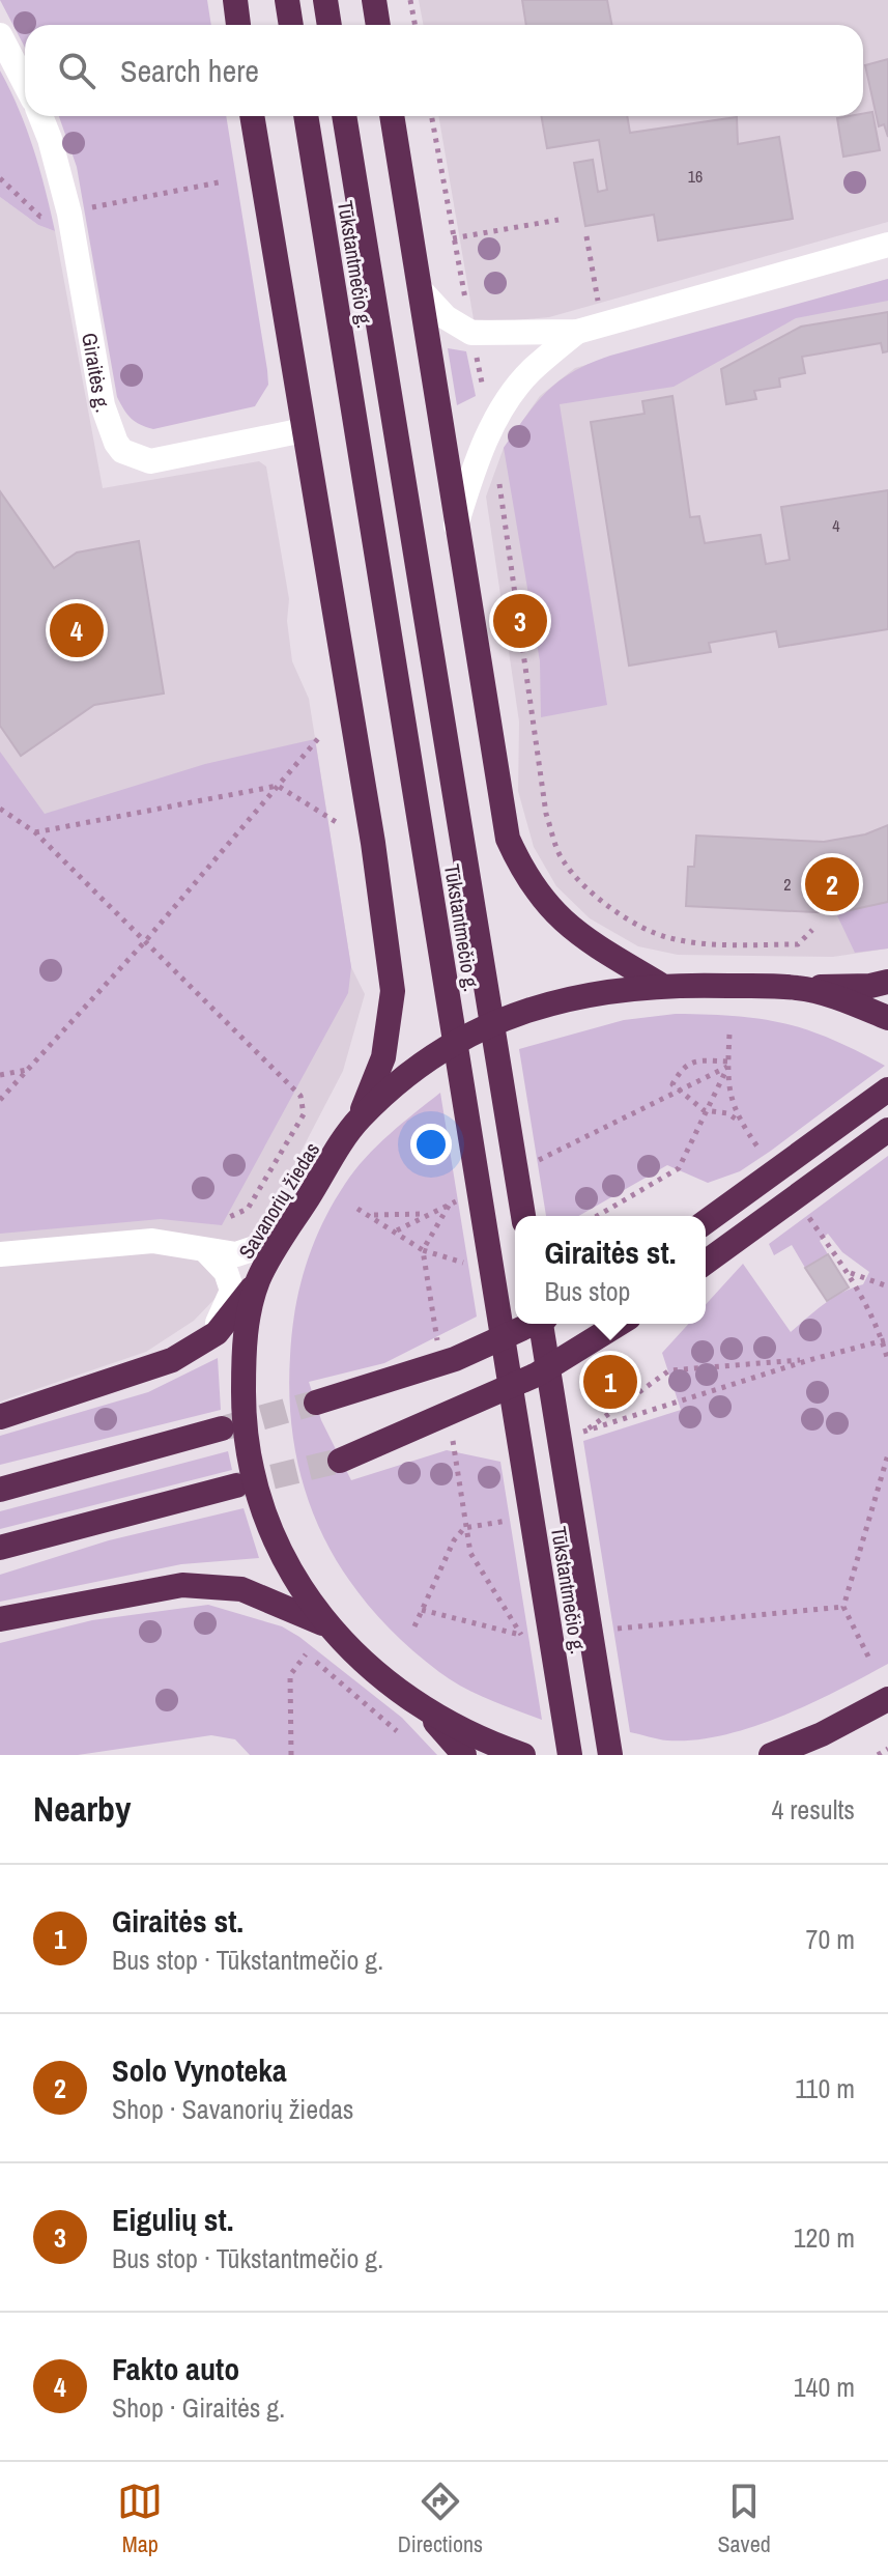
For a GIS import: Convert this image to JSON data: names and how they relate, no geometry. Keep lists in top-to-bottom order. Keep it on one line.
{"streets":{"highway":["Tūkstantmečio g.","Savanorių žiedas"],"street":["Giraitės g."]},"house_numbers":["16","4","2"],"page":{"search":"Search here","pins":["3","4","2","1"],"popup":["Giraitės st.","Bus stop"],"heading":["Nearby","4 results"],"list":[{"mark":"1","name":"Giraitės st.","note":"Bus stop · Tūkstantmečio g.","value":"70 m"},{"mark":"2","name":"Solo Vynoteka","note":"Shop · Savanorių žiedas","value":"110 m"},{"mark":"3","name":"Eigulių st.","note":"Bus stop · Tūkstantmečio g.","value":"120 m"},{"mark":"4","name":"Fakto auto","note":"Shop · Giraitės g.","value":"140 m"}],"nav":["Map","Directions","Saved"]}}
